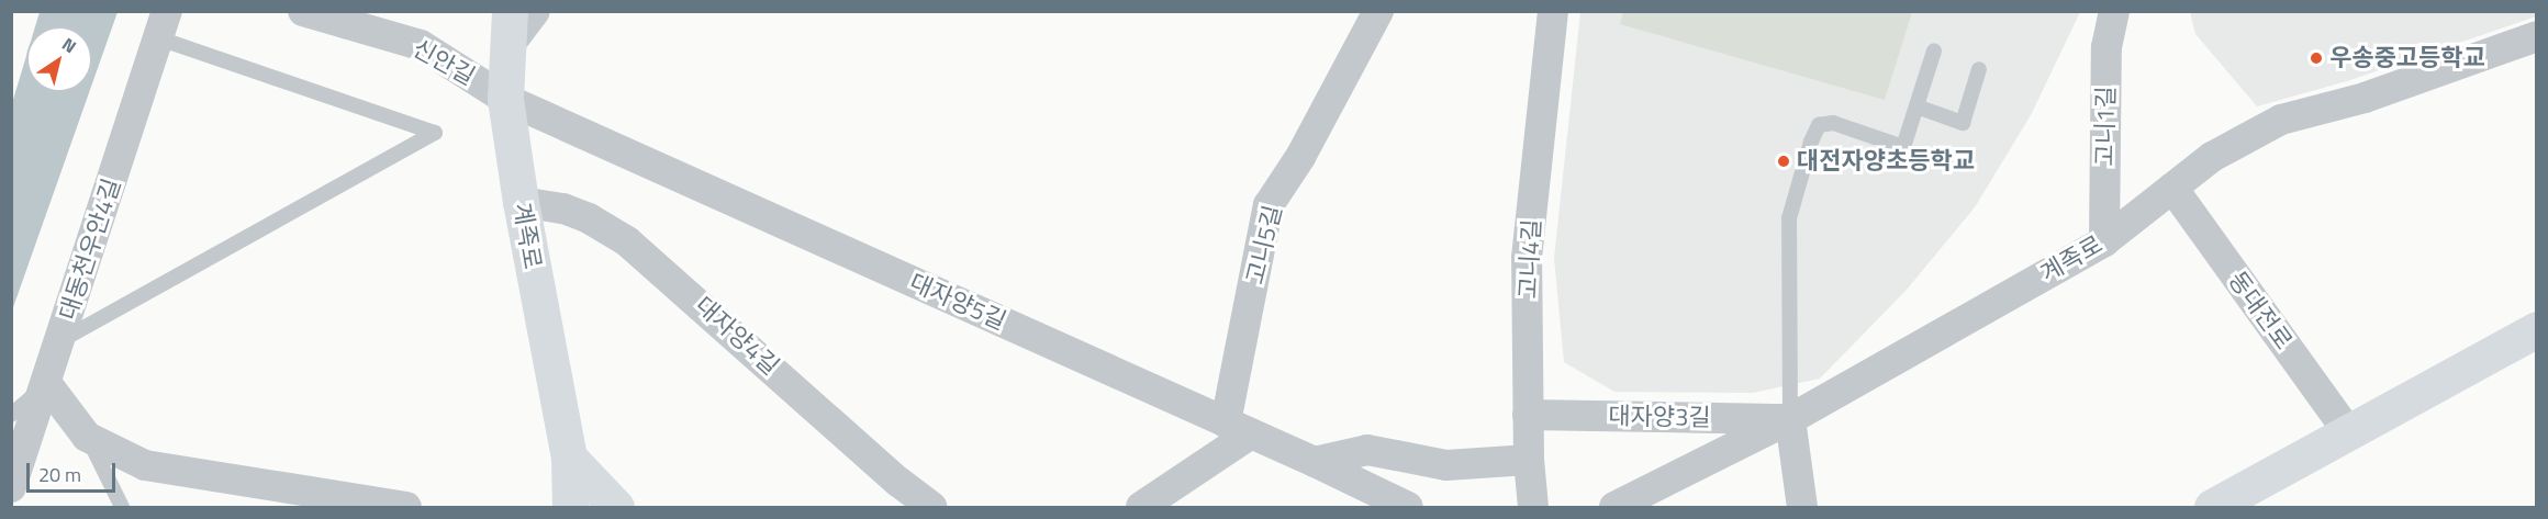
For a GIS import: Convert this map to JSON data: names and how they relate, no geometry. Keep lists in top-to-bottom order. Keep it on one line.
{"streets":{"main road":["계족로"],"street":["신안길","고니1길","고니5길","대동천우안4길","고니4길","대자양5길","동대전로","대자양4길","대자양3길"]},"crossings":[["신안길","계족로"],["신안길","대자양5길"],["고니1길","계족로"],["계족로","대자양5길"],["계족로","동대전로"],["계족로","대자양4길"],["계족로","대자양3길"],["고니5길","대자양5길"],["고니4길","대자양3길"]],"places":["우송중고등학교","대전자양초등학교"],"scale_bar":"20 m","north":"top right"}
